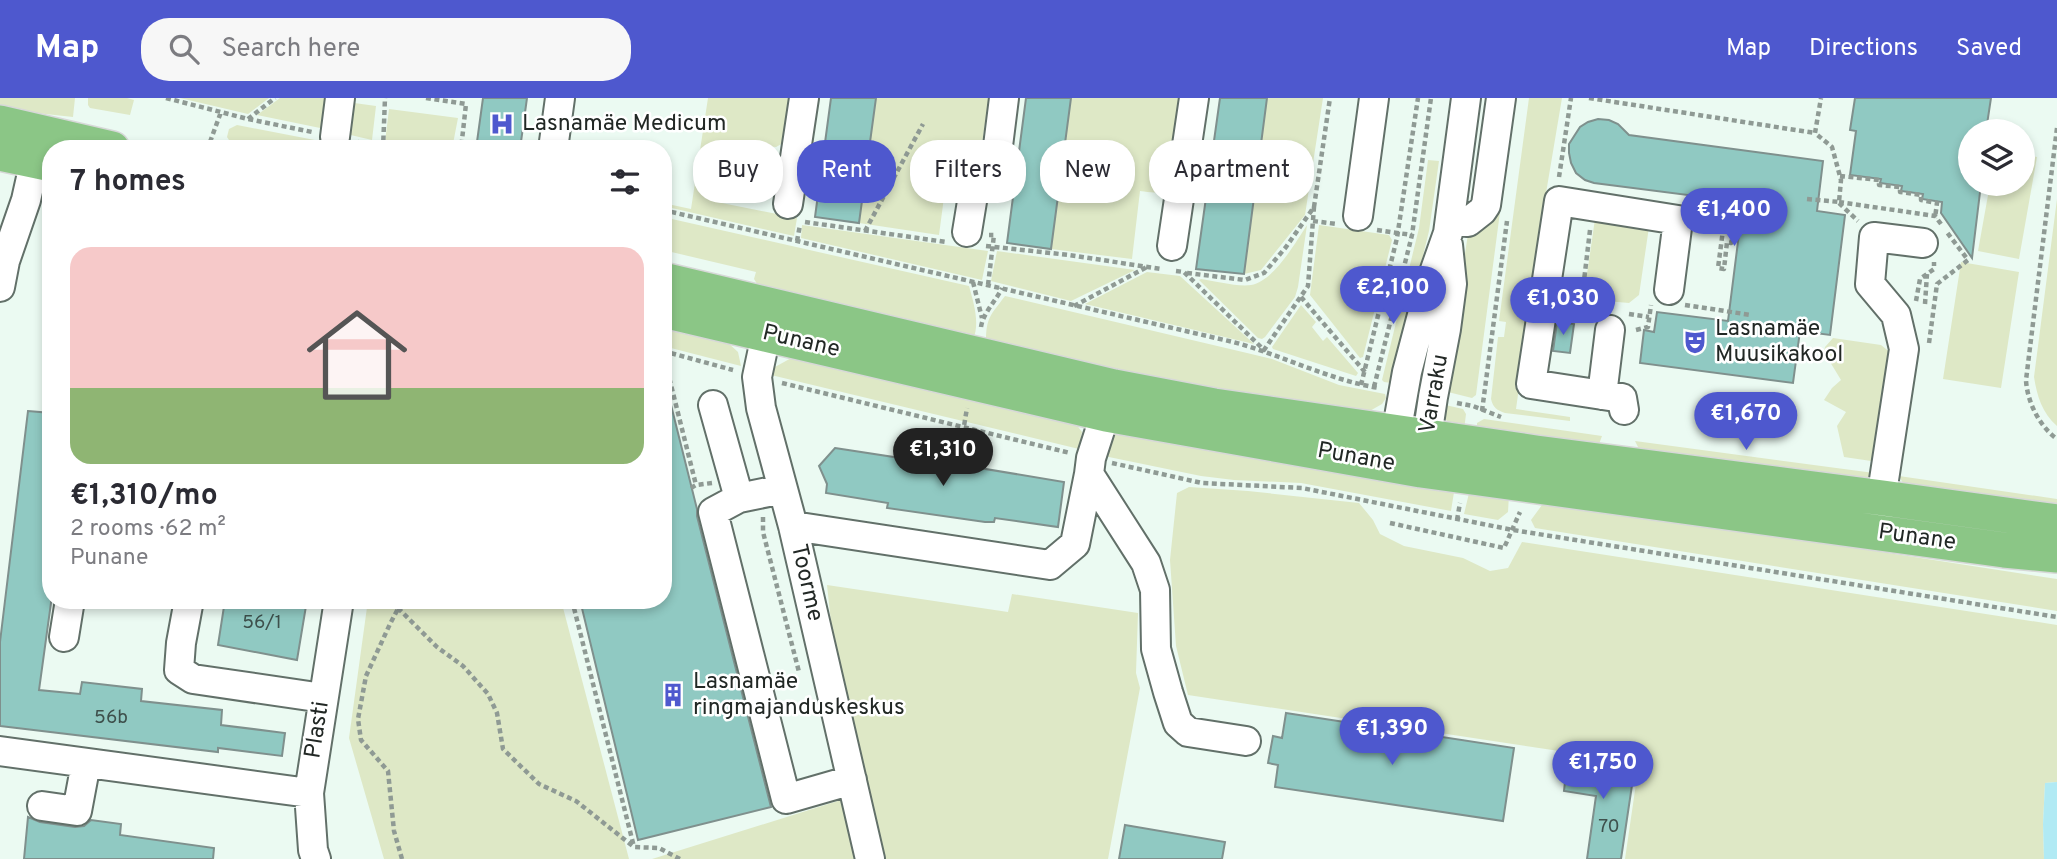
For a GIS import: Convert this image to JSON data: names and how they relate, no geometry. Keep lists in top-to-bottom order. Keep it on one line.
{"streets":{"main road":["Punane"],"street":["Varraku","Toorme","Plasti"]},"crossings":[["Punane","Varraku"],["Punane","Toorme"]],"places":{"hospital":["Lasnamäe Medicum"],"theatre":["Lasnamäe Muusikakool"],"building":["Lasnamäe ringmajanduskeskus"]},"house_numbers":["56/1","56b","70"],"page":{"header":"Map","search":"Search here","nav":["Map","Directions","Saved"],"chip":["Buy","Rent","Filters","New","Apartment"],"heading":"7 homes","price":["€1,400","€2,100","€1,030","€1,670","€1,310","€1,390","€1,750"],"list":[{"name":"€1,310/mo","note":"2 rooms · 62 m² · Punane"}]}}
